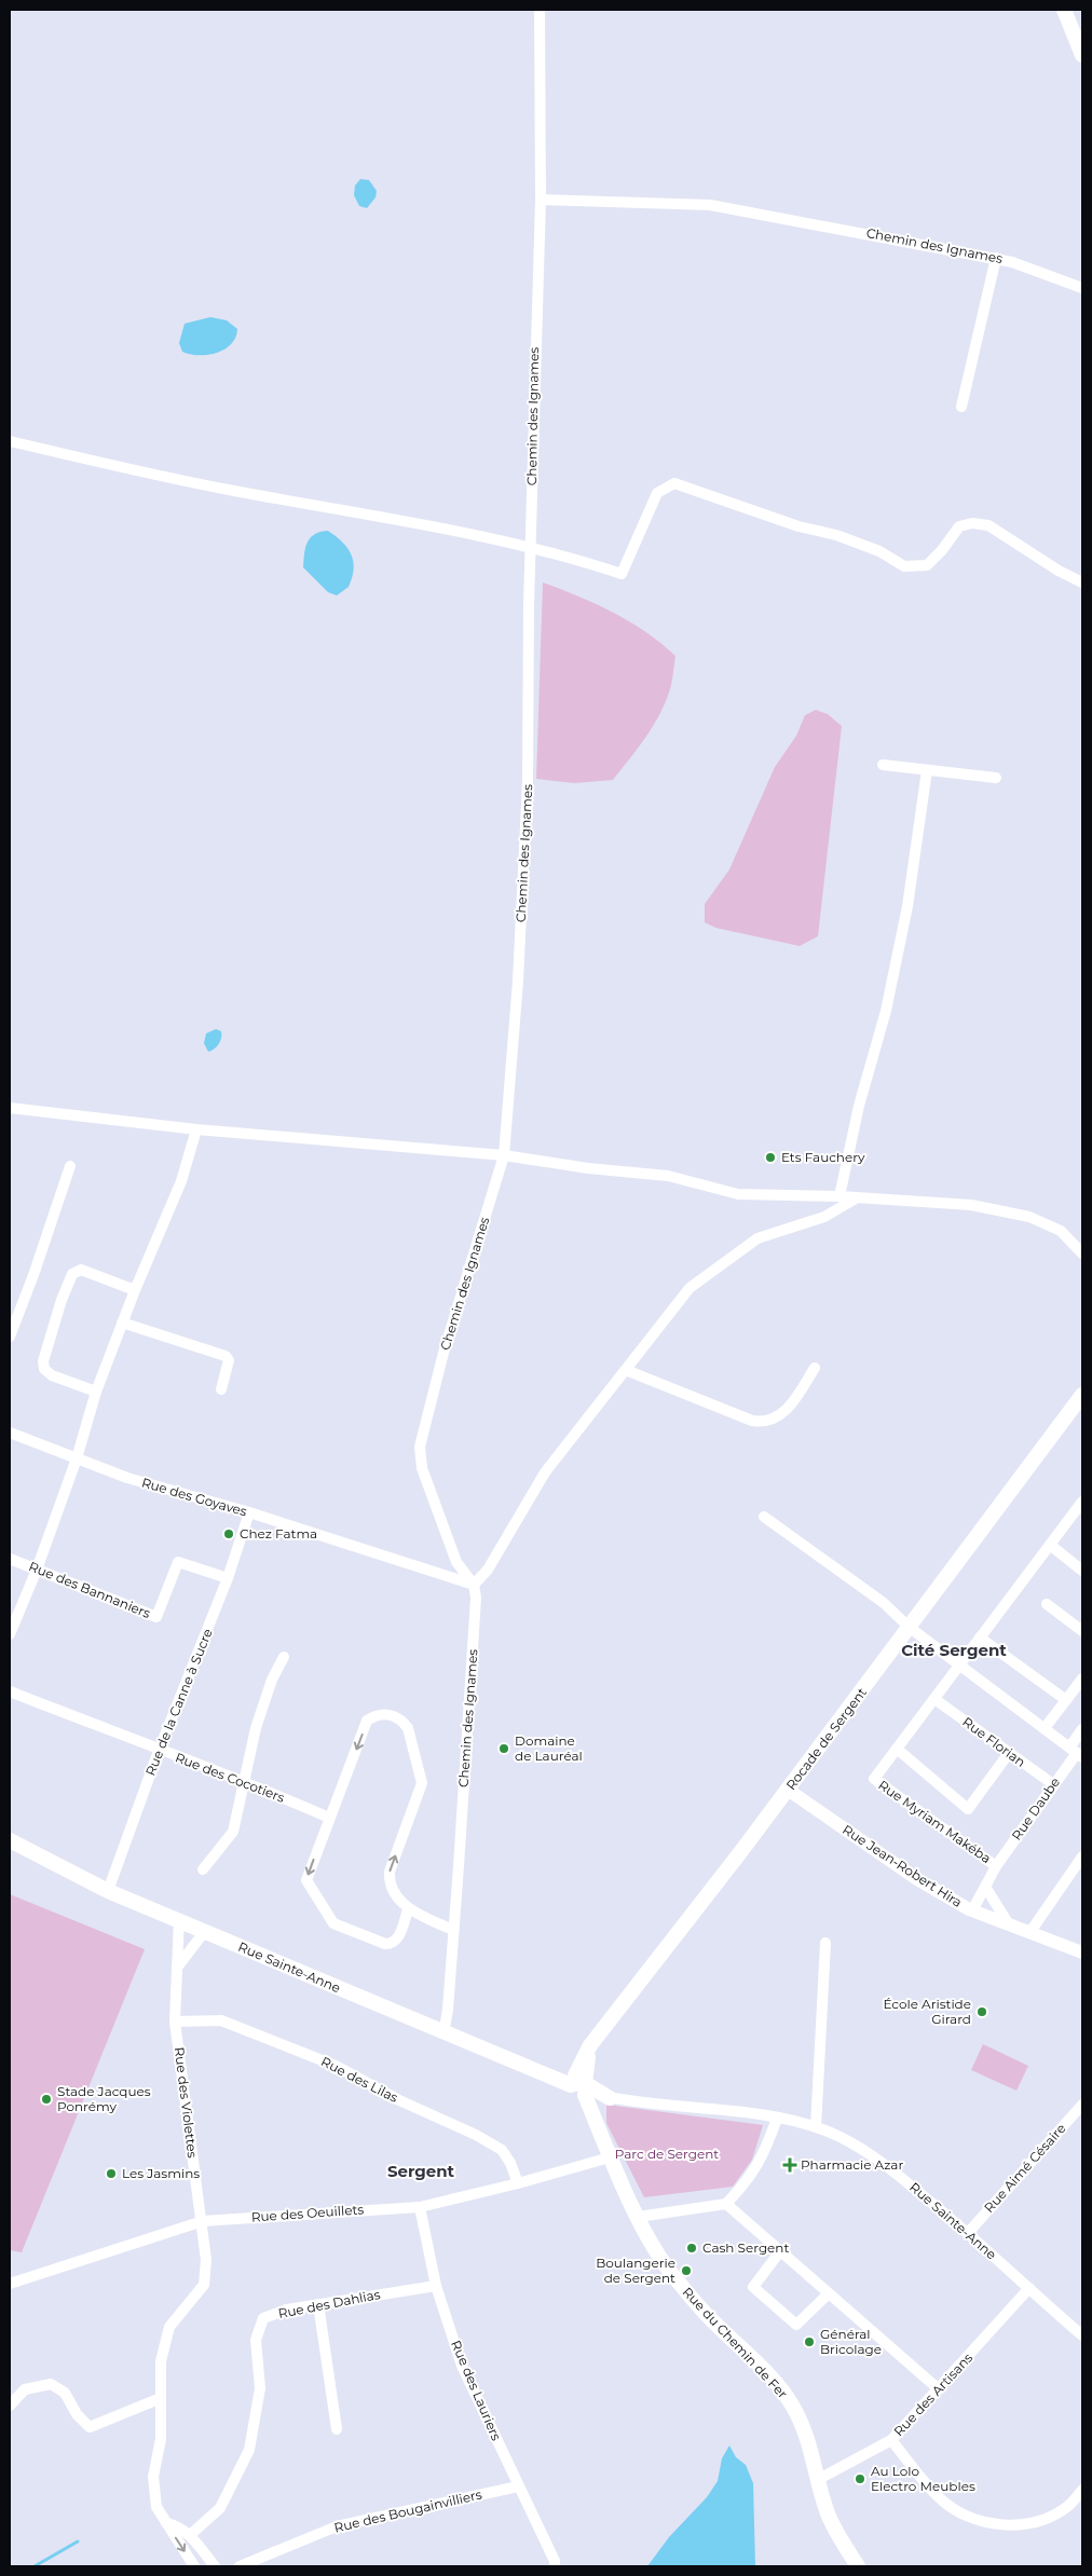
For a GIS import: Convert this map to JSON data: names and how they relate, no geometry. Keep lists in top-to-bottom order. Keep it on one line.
{"streets":{"main road":["Rocade de Sergent","Rue Sainte-Anne","Rue du Chemin de Fer"],"street":["Chemin des Ignames","Rue des Goyaves","Rue des Bannaniers","Rue de la Canne à Sucre","Rue Florian","Rue des Cocotiers","Rue Daube","Rue Myriam Makéba","Rue Jean-Robert Hira","Rue des Lilas","Rue des Violettes","Rue Aimé Césaire","Rue des Oeuillets","Rue des Dahlias","Rue des Lauriers","Rue des Artisans","Rue des Bougainvilliers"]},"crossings":[["Chemin des Ignames","Rue des Goyaves"],["Chemin des Ignames","Rue Sainte-Anne"],["Rue des Goyaves","Rue de la Canne à Sucre"],["Rue des Bannaniers","Rue de la Canne à Sucre"],["Rue de la Canne à Sucre","Rue des Cocotiers"],["Rue de la Canne à Sucre","Rue Sainte-Anne"],["Rocade de Sergent","Rue Jean-Robert Hira"],["Rocade de Sergent","Rue Sainte-Anne"],["Rocade de Sergent","Rue du Chemin de Fer"],["Rue Florian","Rue Daube"],["Rue Florian","Rue Myriam Makéba"],["Rue Daube","Rue Myriam Makéba"],["Rue Myriam Makéba","Rue Jean-Robert Hira"],["Rue Sainte-Anne","Rue des Violettes"],["Rue Sainte-Anne","Rue Aimé Césaire"],["Rue Sainte-Anne","Rue du Chemin de Fer"],["Rue Sainte-Anne","Rue des Artisans"],["Rue des Lilas","Rue des Violettes"],["Rue des Lilas","Rue des Oeuillets"],["Rue des Violettes","Rue des Oeuillets"],["Rue des Oeuillets","Rue du Chemin de Fer"],["Rue des Oeuillets","Rue des Lauriers"],["Rue des Dahlias","Rue des Lauriers"],["Rue du Chemin de Fer","Rue des Artisans"],["Rue des Lauriers","Rue des Bougainvilliers"]],"districts":["Cité Sergent","Sergent"],"parks":["Parc de Sergent"],"places":{"other":["Ets Fauchery","Chez Fatma","Domaine de Lauréal","École Aristide Girard","Stade Jacques Ponrémy","Les Jasmins","Cash Sergent","Boulangerie de Sergent","Général Bricolage","Au Lolo Electro Meubles"],"health":["Pharmacie Azar"]}}
